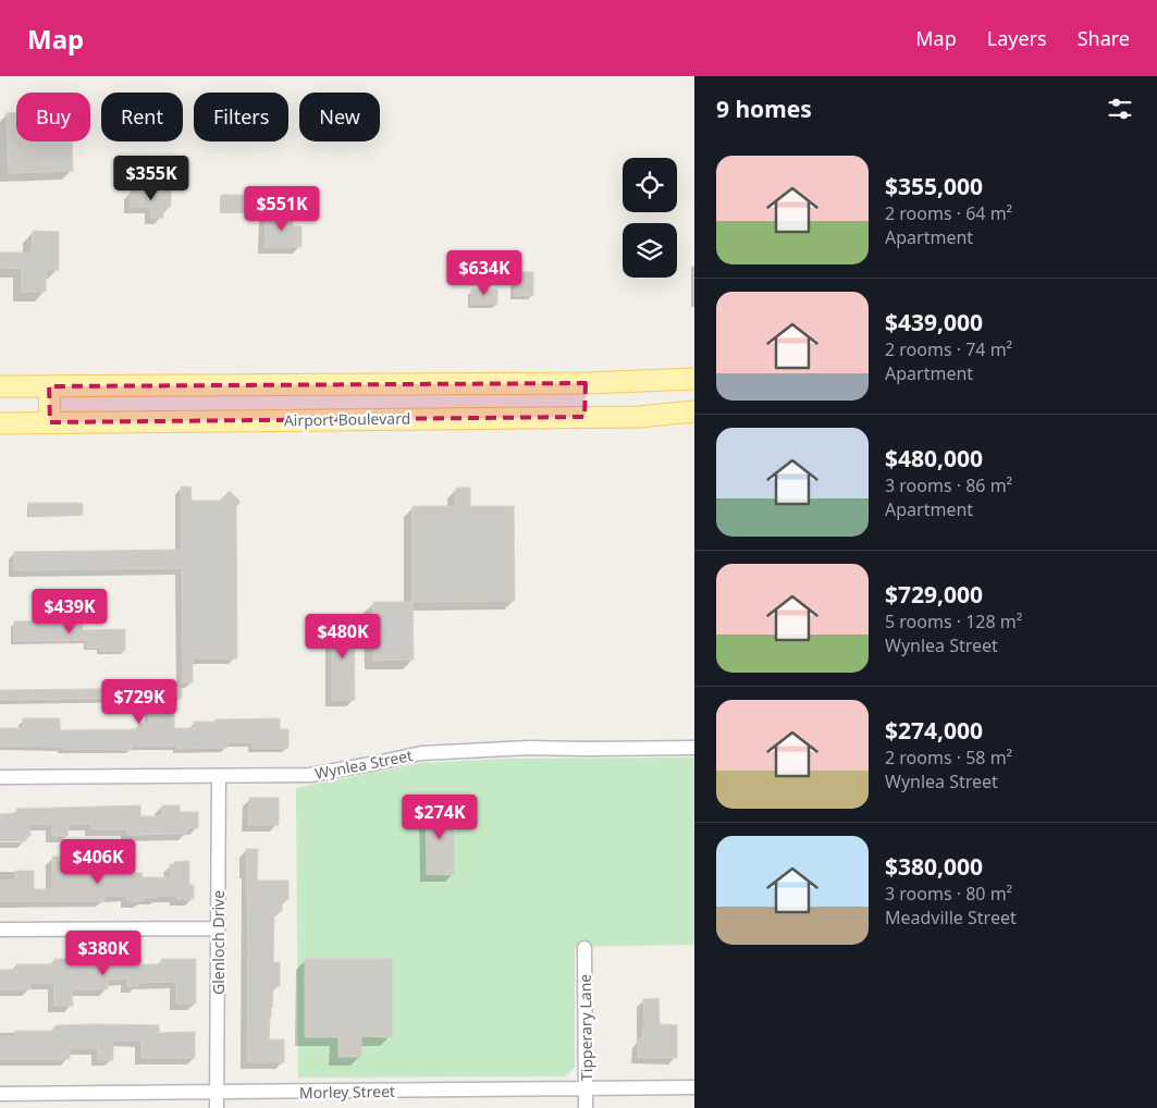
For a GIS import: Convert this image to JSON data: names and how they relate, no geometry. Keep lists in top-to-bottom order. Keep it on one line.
{"streets":{"main road":["Airport Boulevard"],"street":["Wynlea Street","Glenloch Drive","Tipperary Lane","Morley Street"]},"crossings":[["Wynlea Street","Glenloch Drive"],["Glenloch Drive","Morley Street"],["Tipperary Lane","Morley Street"]],"page":{"header":"Map","nav":["Map","Layers","Share"],"heading":"9 homes","chip":["Buy","Rent","Filters","New"],"list":[{"name":"$355,000","note":"2 rooms · 64 m² · Apartment"},{"name":"$439,000","note":"2 rooms · 74 m² · Apartment"},{"name":"$480,000","note":"3 rooms · 86 m² · Apartment"},{"name":"$729,000","note":"5 rooms · 128 m² · Wynlea Street"},{"name":"$274,000","note":"2 rooms · 58 m² · Wynlea Street"},{"name":"$380,000","note":"3 rooms · 80 m² · Meadville Street"}],"price":["$355K","$551K","$634K","$439K","$480K","$729K","$274K","$406K","$380K"]}}
